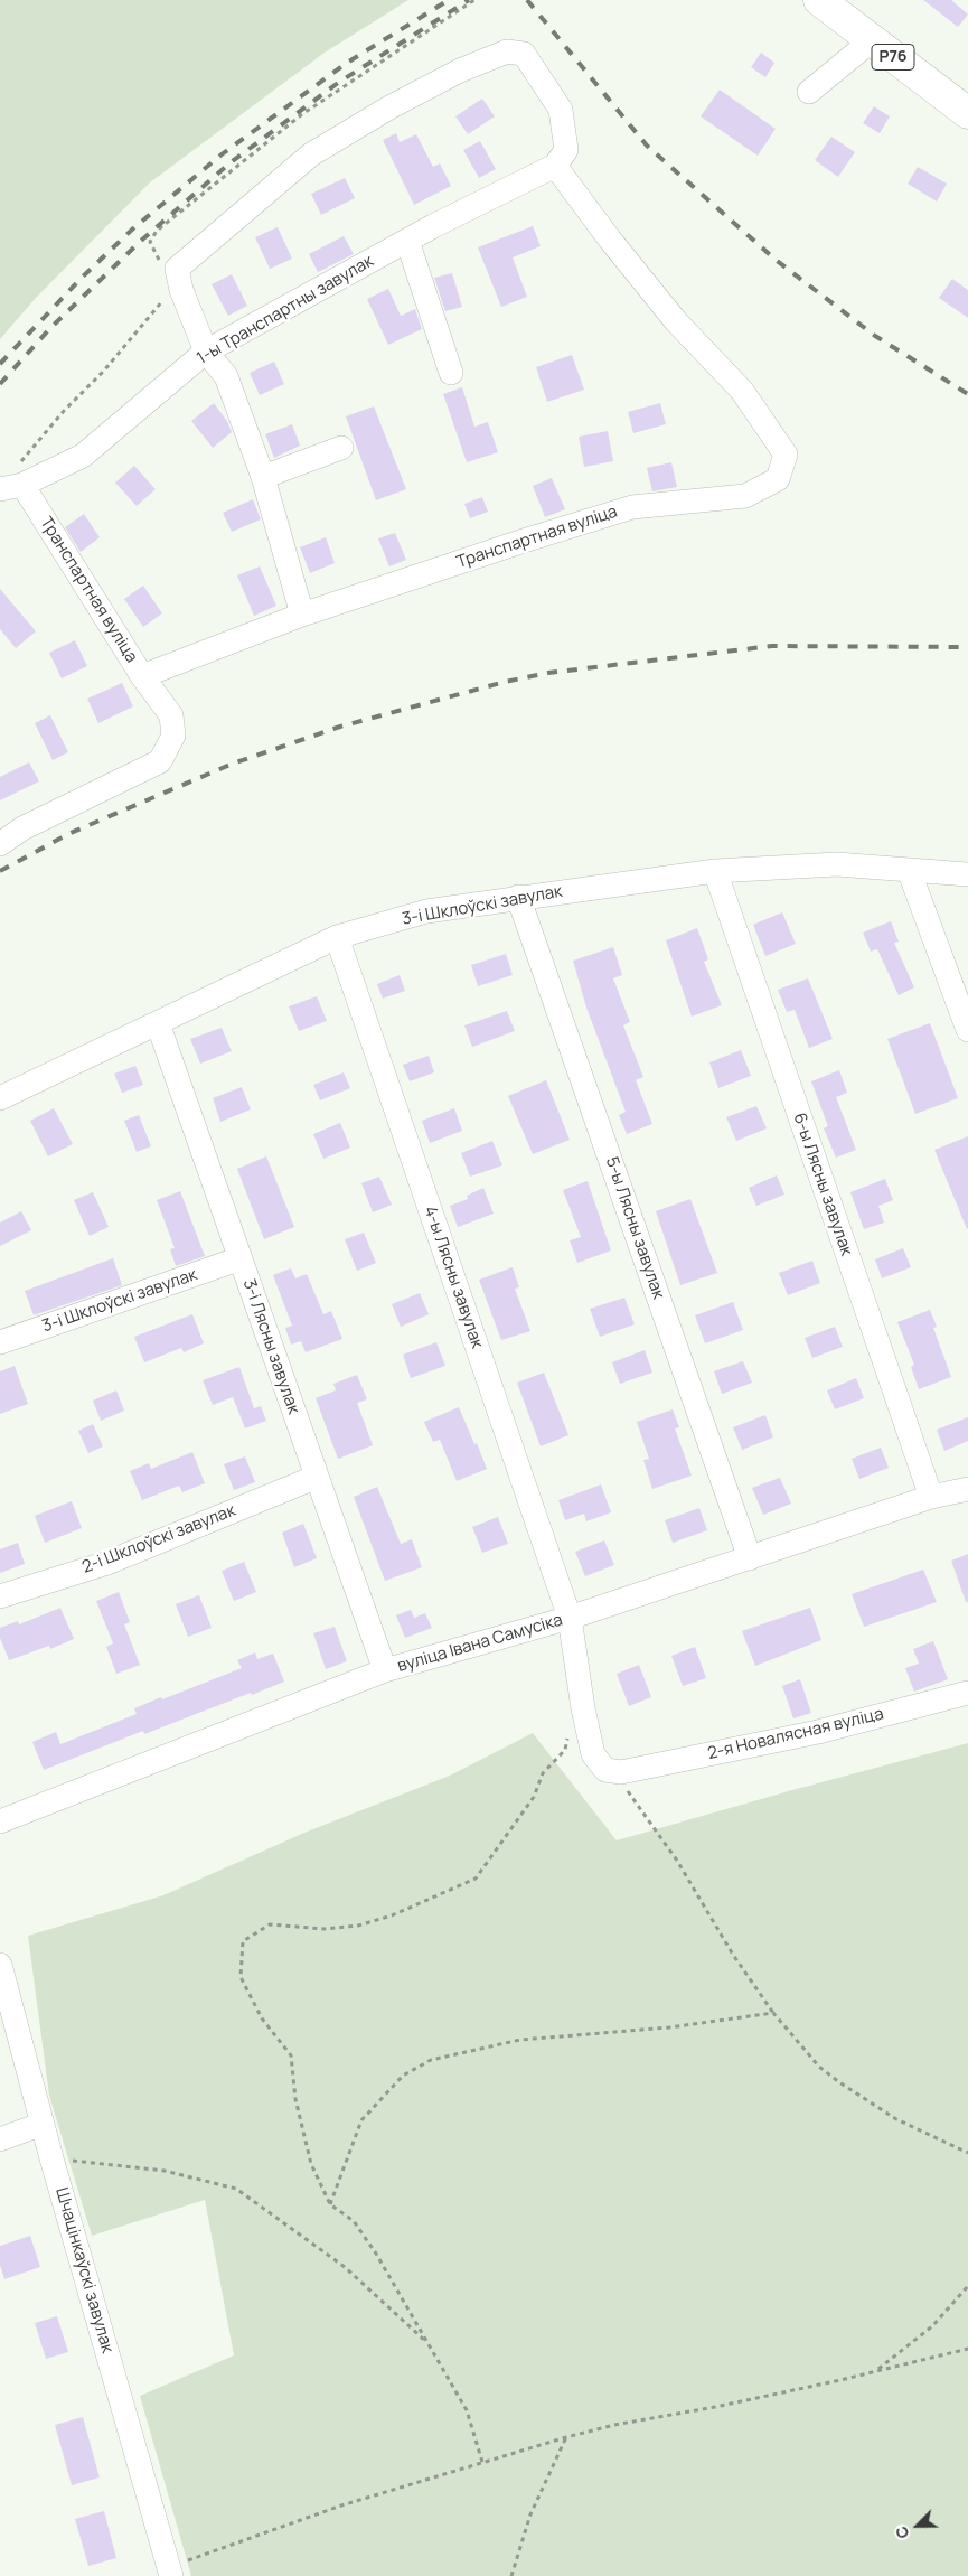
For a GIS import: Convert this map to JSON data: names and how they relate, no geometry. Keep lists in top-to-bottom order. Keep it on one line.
{"streets":{"main road":["Р76"],"street":["1-ы Транспартны завулак","Транспартная вуліца","3-і Шклоўскі завулак","6-ы Лясны завулак","5-ы Лясны завулак","4-ы Лясны завулак","3-і Лясны завулак","2-і Шклоўскі завулак","вуліца Івана Самусіка","2-я Новалясная вуліца","Шчацінкаўскі завулак"]},"crossings":[["1-ы Транспартны завулак","Транспартная вуліца"],["3-і Шклоўскі завулак","6-ы Лясны завулак"],["3-і Шклоўскі завулак","5-ы Лясны завулак"],["3-і Шклоўскі завулак","4-ы Лясны завулак"],["3-і Шклоўскі завулак","3-і Лясны завулак"],["6-ы Лясны завулак","вуліца Івана Самусіка"],["5-ы Лясны завулак","вуліца Івана Самусіка"],["4-ы Лясны завулак","вуліца Івана Самусіка"],["4-ы Лясны завулак","2-я Новалясная вуліца"],["3-і Лясны завулак","2-і Шклоўскі завулак"],["3-і Лясны завулак","вуліца Івана Самусіка"]],"north":"bottom left"}
